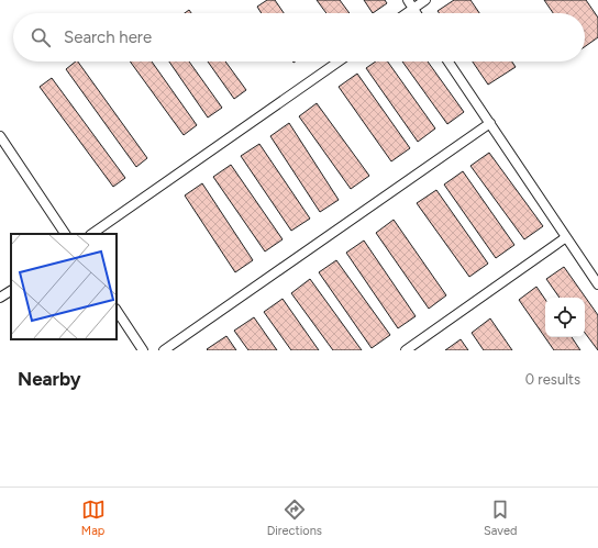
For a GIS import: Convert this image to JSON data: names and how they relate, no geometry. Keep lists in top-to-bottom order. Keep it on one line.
{"page":{"search":"Search here","heading":["Nearby","0 results"],"nav":["Map","Directions","Saved"]}}
